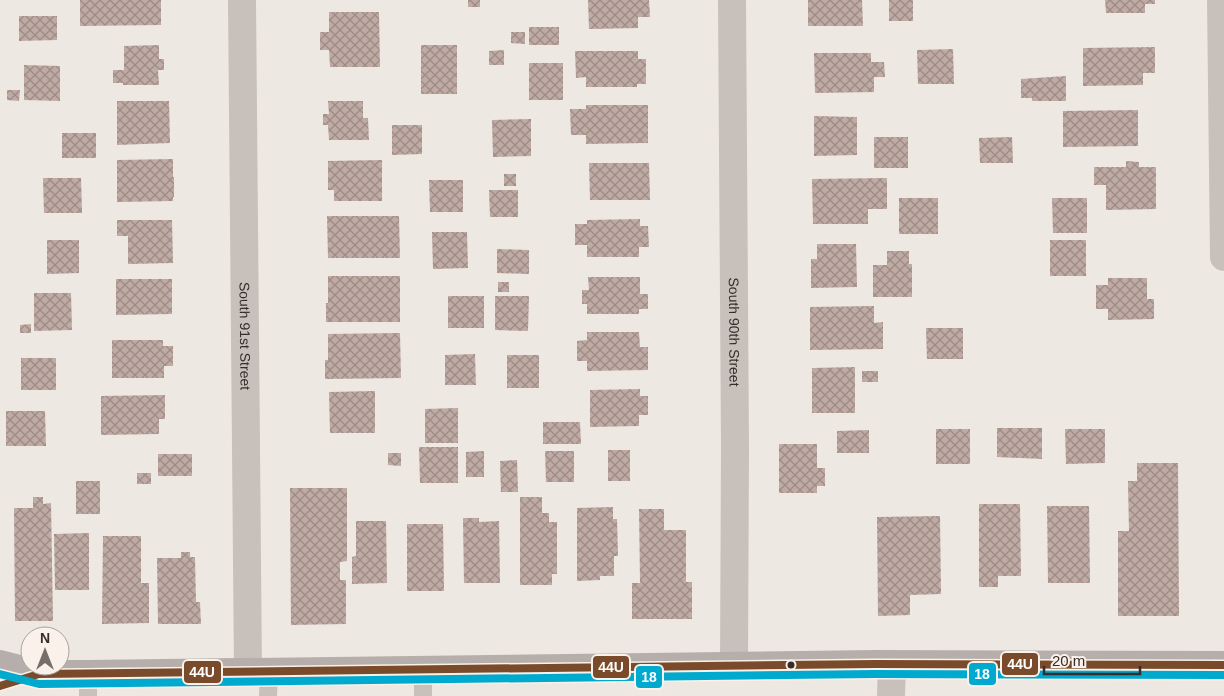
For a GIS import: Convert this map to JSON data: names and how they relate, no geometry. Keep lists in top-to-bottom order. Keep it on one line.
{"streets":{"street":["South 90th Street","South 91st Street"]},"lines":["transit line 44U","transit line 18"],"scale_bar":"20 m","north":"top"}
